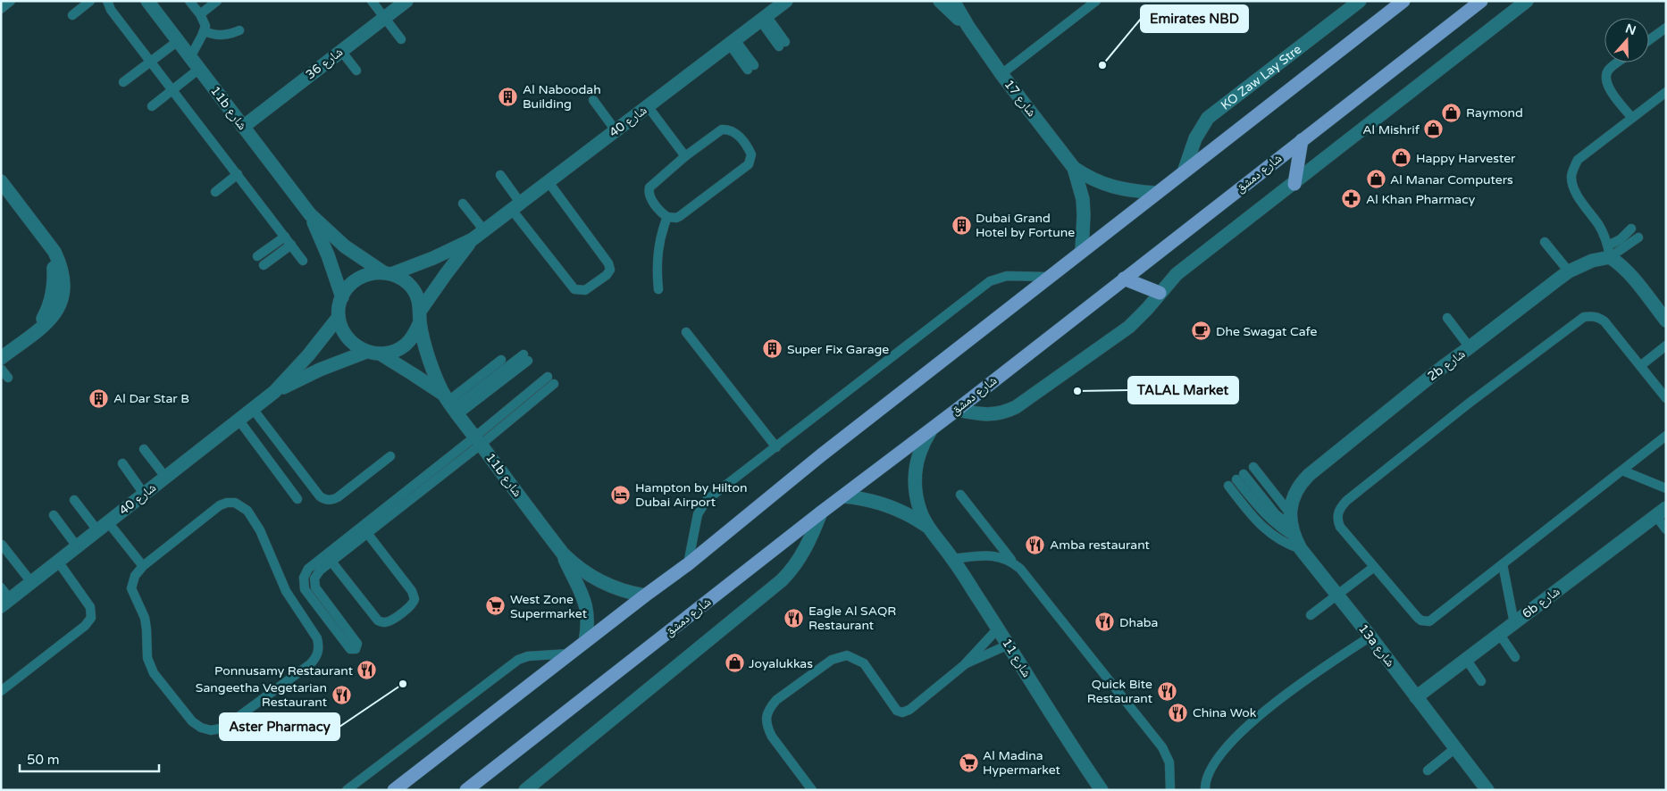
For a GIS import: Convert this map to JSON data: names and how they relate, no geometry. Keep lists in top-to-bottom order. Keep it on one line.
{"streets":{"main road":["شارع دمشق"],"street":["شارع 36","KO Zaw Lay Stre","شارع 17","11b شارع","شارع 40","2b شارع","6b شارع","13a شارع","شارع 11"]},"crossings":[["شارع 36","11b شارع"],["11b شارع","شارع 40"],["شارع دمشق","شارع 11"],["2b شارع","13a شارع"],["6b شارع","13a شارع"]],"places":{"other":["Emirates NBD","TALAL Market","Aster Pharmacy"],"building":["Al Naboodah Building","Dubai Grand Hotel by Fortune","Super Fix Garage","Al Dar Star B"],"shop":["Raymond","Al Mishrif","Happy Harvester","Al Manar Computers","Joyalukkas"],"pharmacy":["Al Khan Pharmacy"],"cafe":["Dhe Swagat Cafe"],"hotel":["Hampton by Hilton Dubai Airport"],"restaurant":["Amba restaurant","Eagle Al SAQR Restaurant","Dhaba","Ponnusamy Restaurant","Quick Bite Restaurant","Sangeetha Vegetarian Restaurant","China Wok"],"supermarket":["West Zone Supermarket","Al Madina Hypermarket"]},"scale_bar":"50 m","north":"top"}
